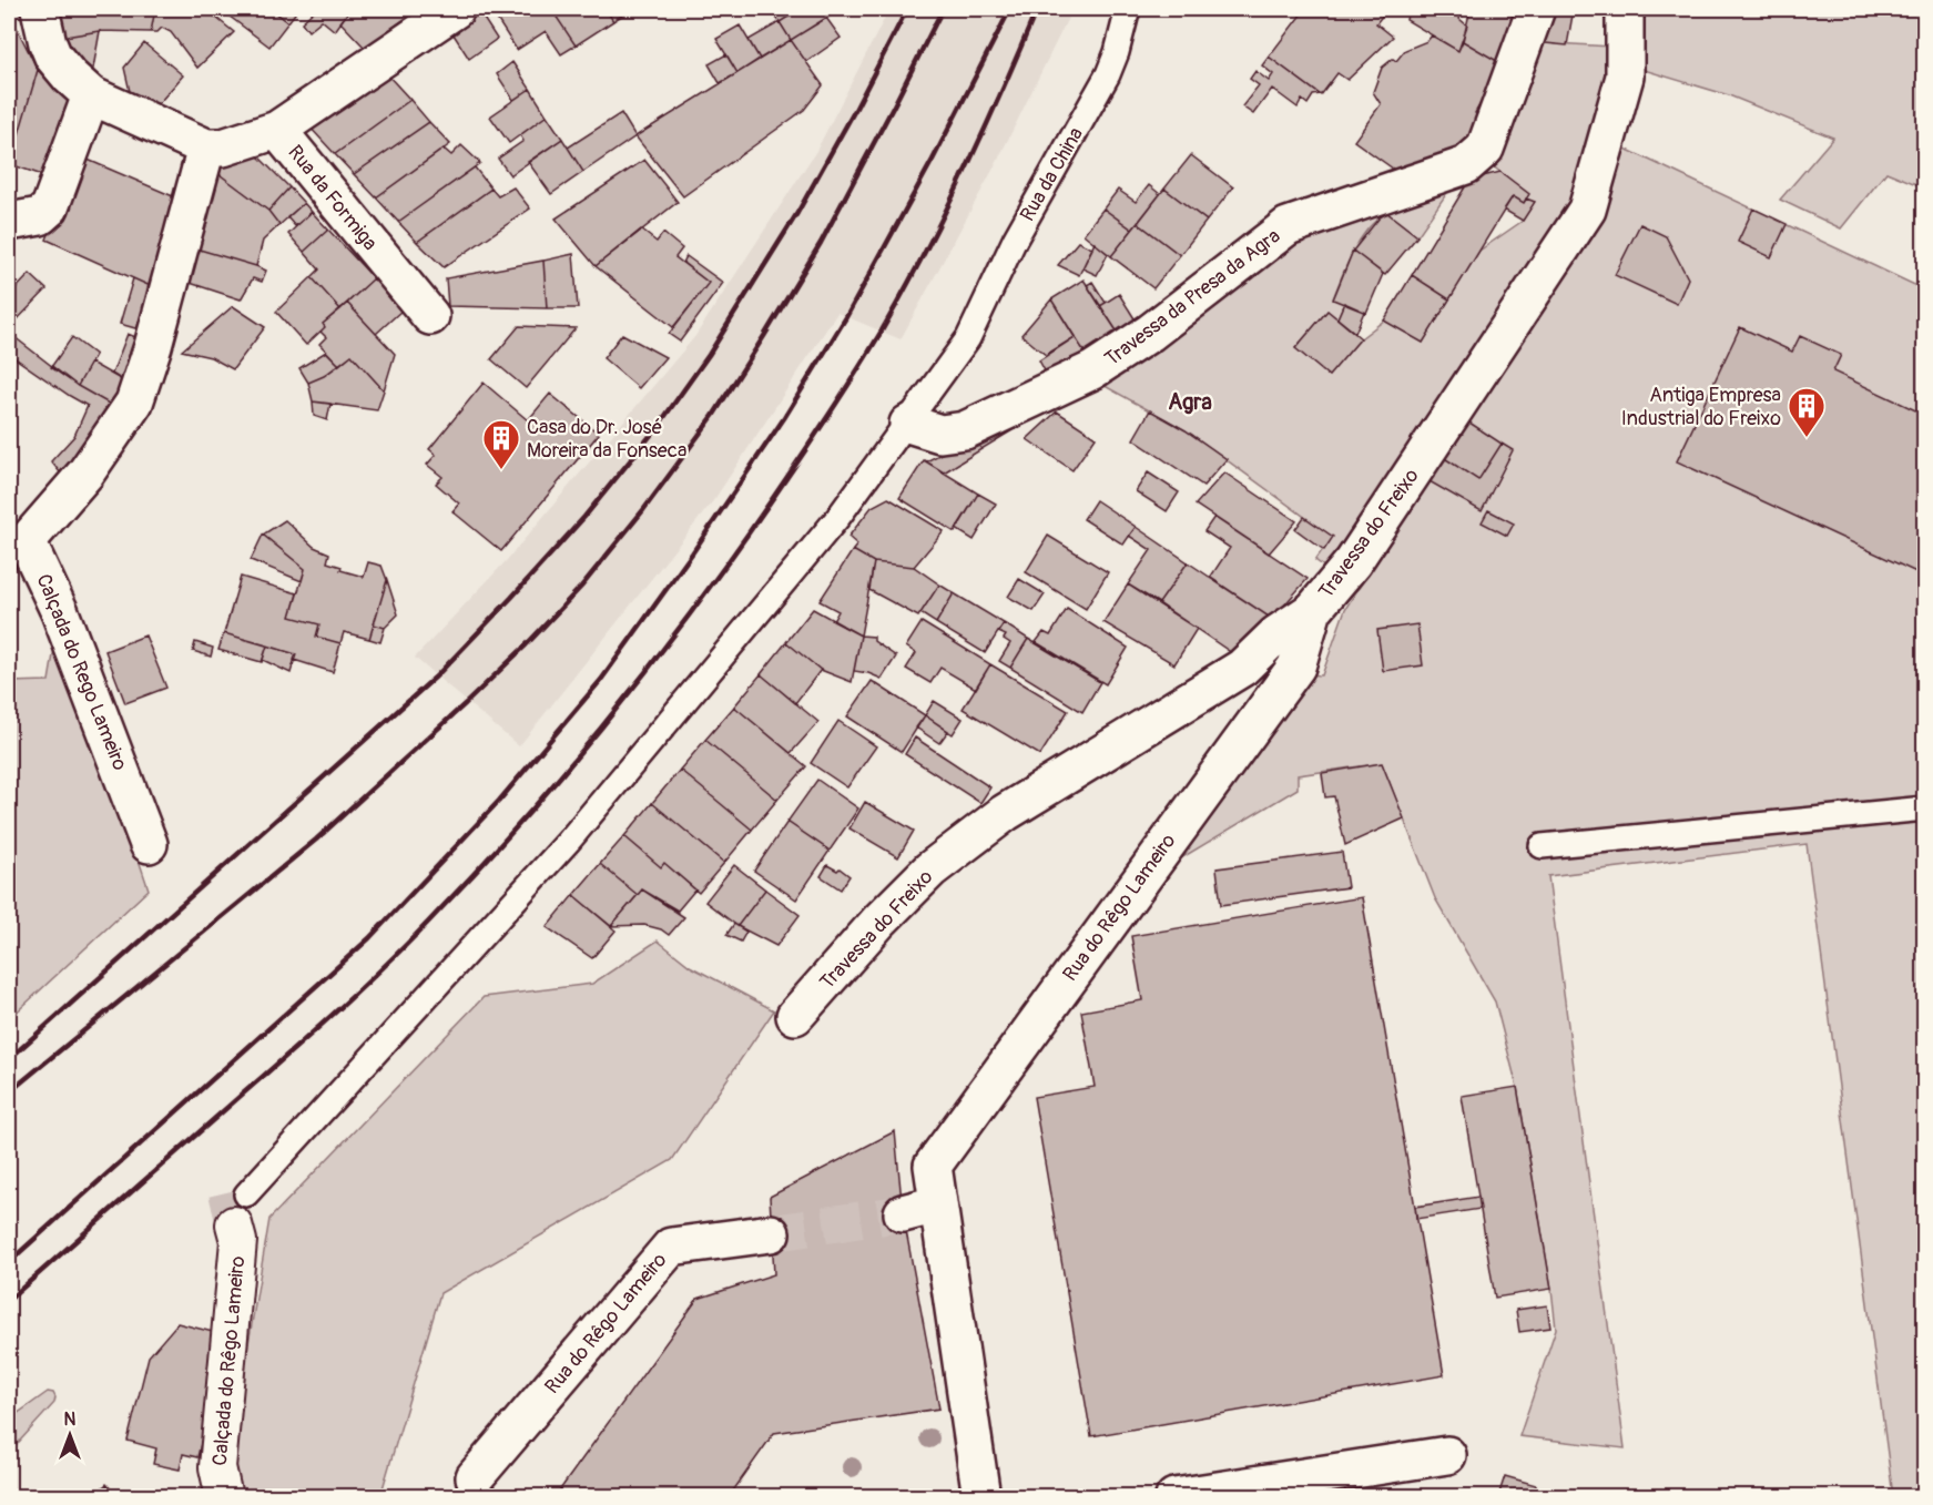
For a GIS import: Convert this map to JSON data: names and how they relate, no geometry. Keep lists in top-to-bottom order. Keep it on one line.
{"streets":{"street":["Rua da Formiga","Travessa da Presa da Agra","Travessa do Freixo","Calçada do Rego Lameiro","Rua do Rêgo Lameiro","Calçada do Rêgo Lameiro"],"lane":["Rua da China"]},"crossings":[["Rua da China","Travessa da Presa da Agra"],["Rua da China","Calçada do Rêgo Lameiro"],["Rua da Formiga","Calçada do Rego Lameiro"],["Travessa do Freixo","Rua do Rêgo Lameiro"]],"districts":["Agra"],"places":{"building":["Antiga Empresa Industrial do Freixo","Casa do Dr. José Moreira da Fonseca"]},"north":"top"}
